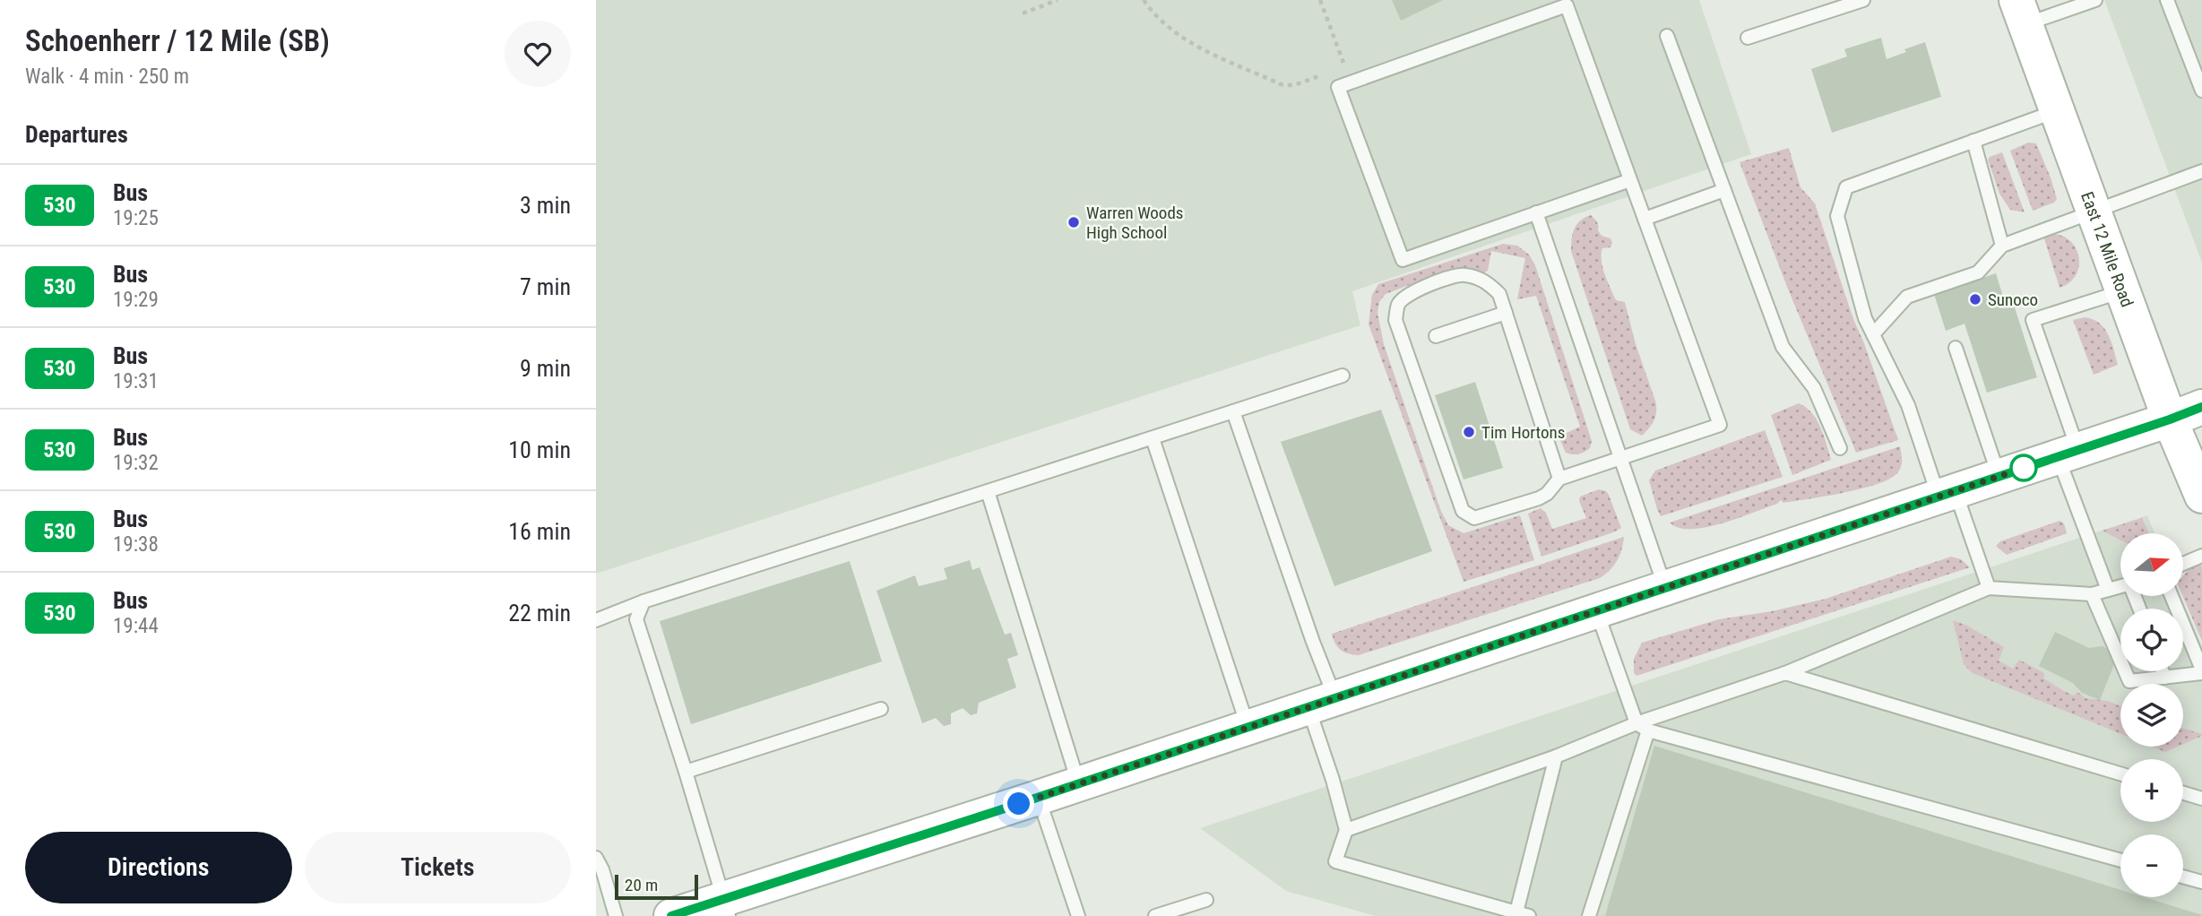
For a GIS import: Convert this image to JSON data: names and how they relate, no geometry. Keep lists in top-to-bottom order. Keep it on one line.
{"streets":{"main road":["East 12 Mile Road"]},"places":["Warren Woods High School","Sunoco","Tim Hortons"],"lines":["bus line 530"],"scale_bar":"20 m","north":"right","page":{"heading":[["Schoenherr / 12 Mile (SB)","Walk · 4 min · 250 m"],"Departures"],"list":[{"mark":"530","name":"Bus","note":"19:25","value":"3 min"},{"mark":"530","name":"Bus","note":"19:29","value":"7 min"},{"mark":"530","name":"Bus","note":"19:31","value":"9 min"},{"mark":"530","name":"Bus","note":"19:32","value":"10 min"},{"mark":"530","name":"Bus","note":"19:38","value":"16 min"},{"mark":"530","name":"Bus","note":"19:44","value":"22 min"}],"map_buttons":["+","−"],"buttons":["Directions","Tickets"],"scale":"20 m"}}
